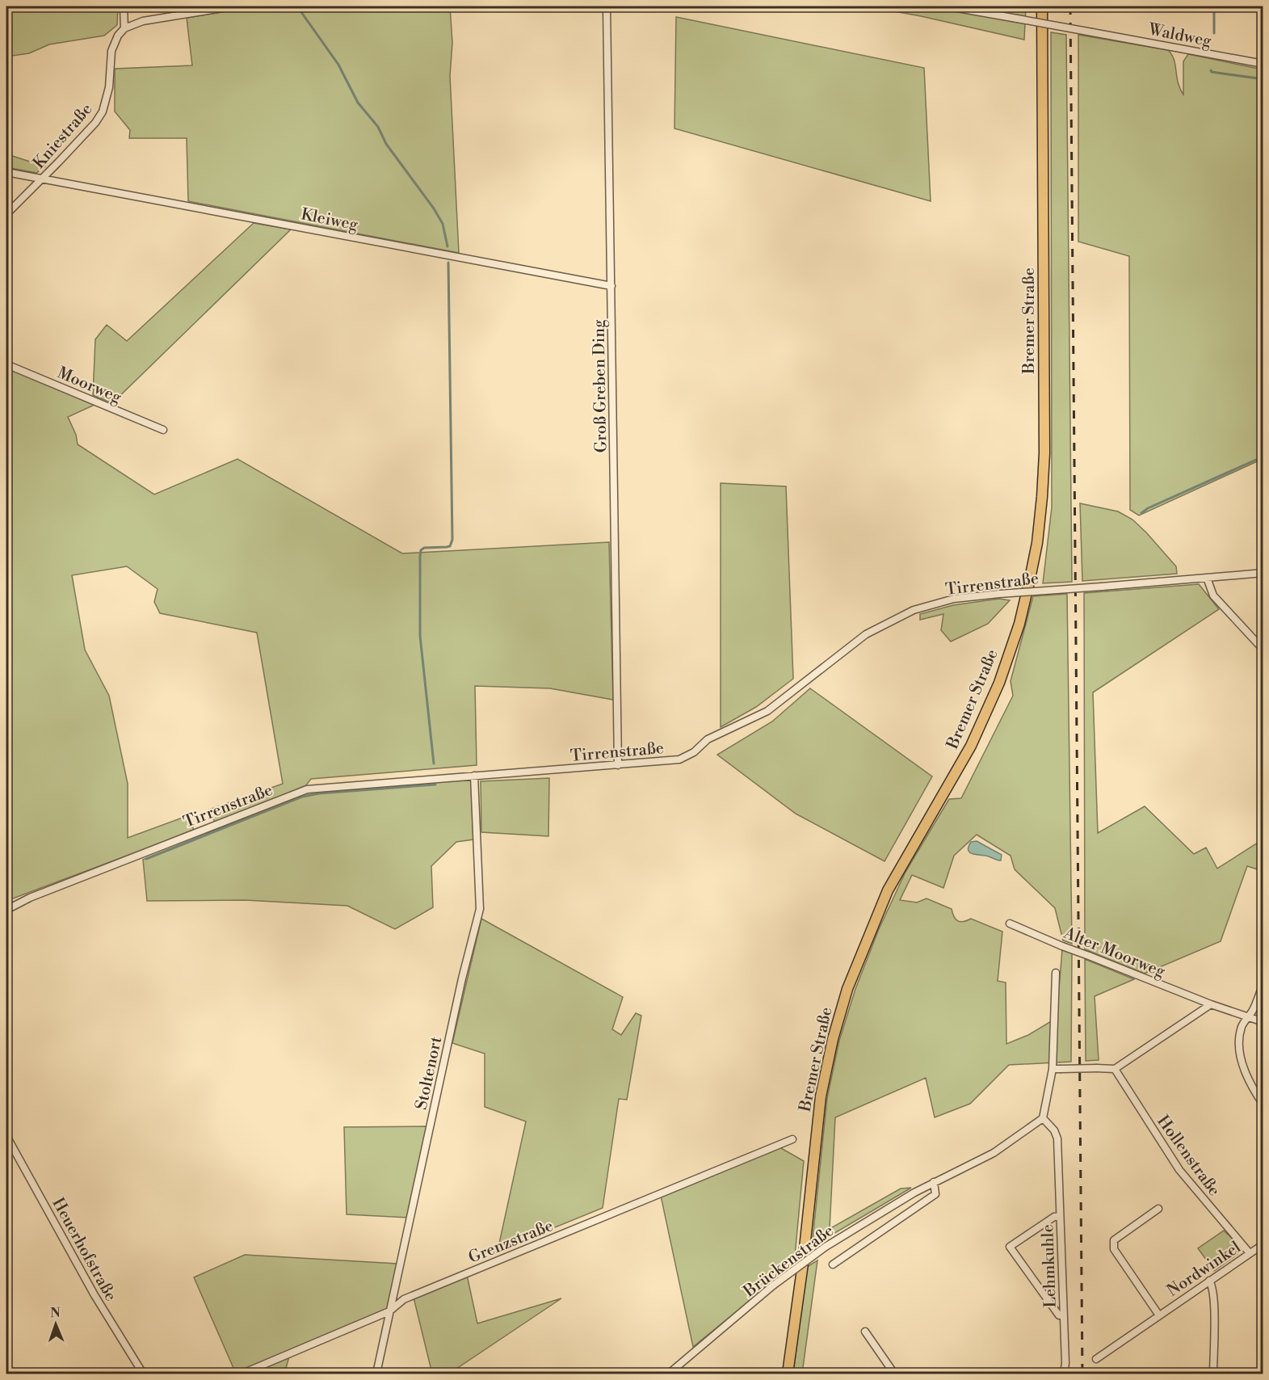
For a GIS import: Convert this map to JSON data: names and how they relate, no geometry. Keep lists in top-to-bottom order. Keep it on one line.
{"streets":{"main road":["Bremer Straße"],"street":["Waldweg","Kniestraße","Kleiweg","Moorweg","Groß Greben Ding","Tirrenstraße","Alter Moorweg","Stoltenort","Hollenstraße","Grenzstraße","Heuerhofstraße","Brückenstraße","Lehmkuhle","Nordwinkel"]},"crossings":[["Kniestraße","Kleiweg"],["Kleiweg","Groß Greben Ding"],["Groß Greben Ding","Tirrenstraße"],["Tirrenstraße","Stoltenort"],["Stoltenort","Grenzstraße"],["Hollenstraße","Nordwinkel"],["Brückenstraße","Lehmkuhle"]],"north":"top"}
